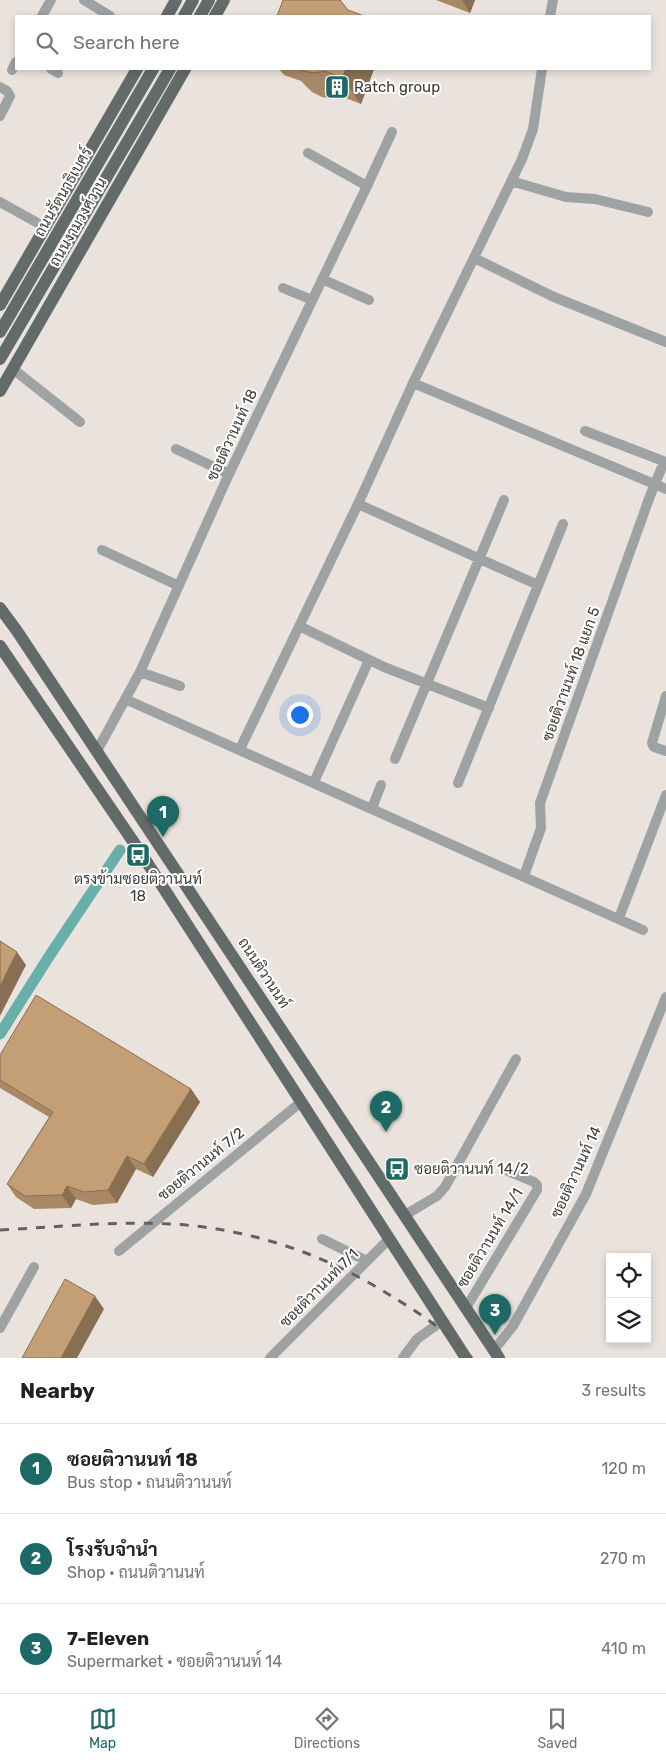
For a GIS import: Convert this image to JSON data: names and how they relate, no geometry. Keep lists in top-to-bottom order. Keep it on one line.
{"streets":{"main road":["ถนนรัตนาธิเบศร์","ถนนงามวงศ์วาน","ถนนติวานนท์"],"street":["ซอยติวานนท์ 18","ซอยติวานนท์ 18 แยก 5","ซอยติวานนท์ 7/2","ซอยติวานนท์ 14","ซอยติวานนท์ 14/1","ซอยติวานนท์ 7/1"]},"crossings":[["ซอยติวานนท์ 18","ถนนติวานนท์"],["ถนนติวานนท์","ซอยติวานนท์ 14"],["ถนนติวานนท์","ซอยติวานนท์ 14/1"]],"places":{"building":["Ratch group"],"bus stop":["ตรงข้ามซอยติวานนท์ 18","ซอยติวานนท์ 14/2"]},"page":{"search":"Search here","pins":["1","2","3"],"heading":["Nearby","3 results"],"list":[{"mark":"1","name":"ซอยติวานนท์ 18","note":"Bus stop · ถนนติวานนท์","value":"120 m"},{"mark":"2","name":"โรงรับจำนำ","note":"Shop · ถนนติวานนท์","value":"270 m"},{"mark":"3","name":"7-Eleven","note":"Supermarket · ซอยติวานนท์ 14","value":"410 m"}],"nav":["Map","Directions","Saved"]}}
